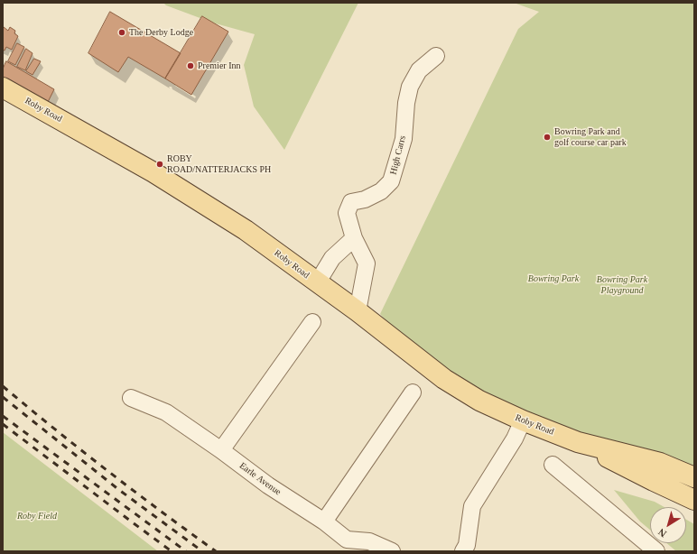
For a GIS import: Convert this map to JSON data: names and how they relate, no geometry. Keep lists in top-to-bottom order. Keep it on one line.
{"streets":{"main road":["Roby Road"],"street":["High Carrs","Earle Avenue"]},"crossings":[["Roby Road","High Carrs"]],"parks":["Bowring Park","Bowring Park Playground","Roby Field"],"places":["The Derby Lodge","Premier Inn","Bowring Park and golf course car park","ROBY ROAD/NATTERJACKS PH"],"north":"bottom left"}
